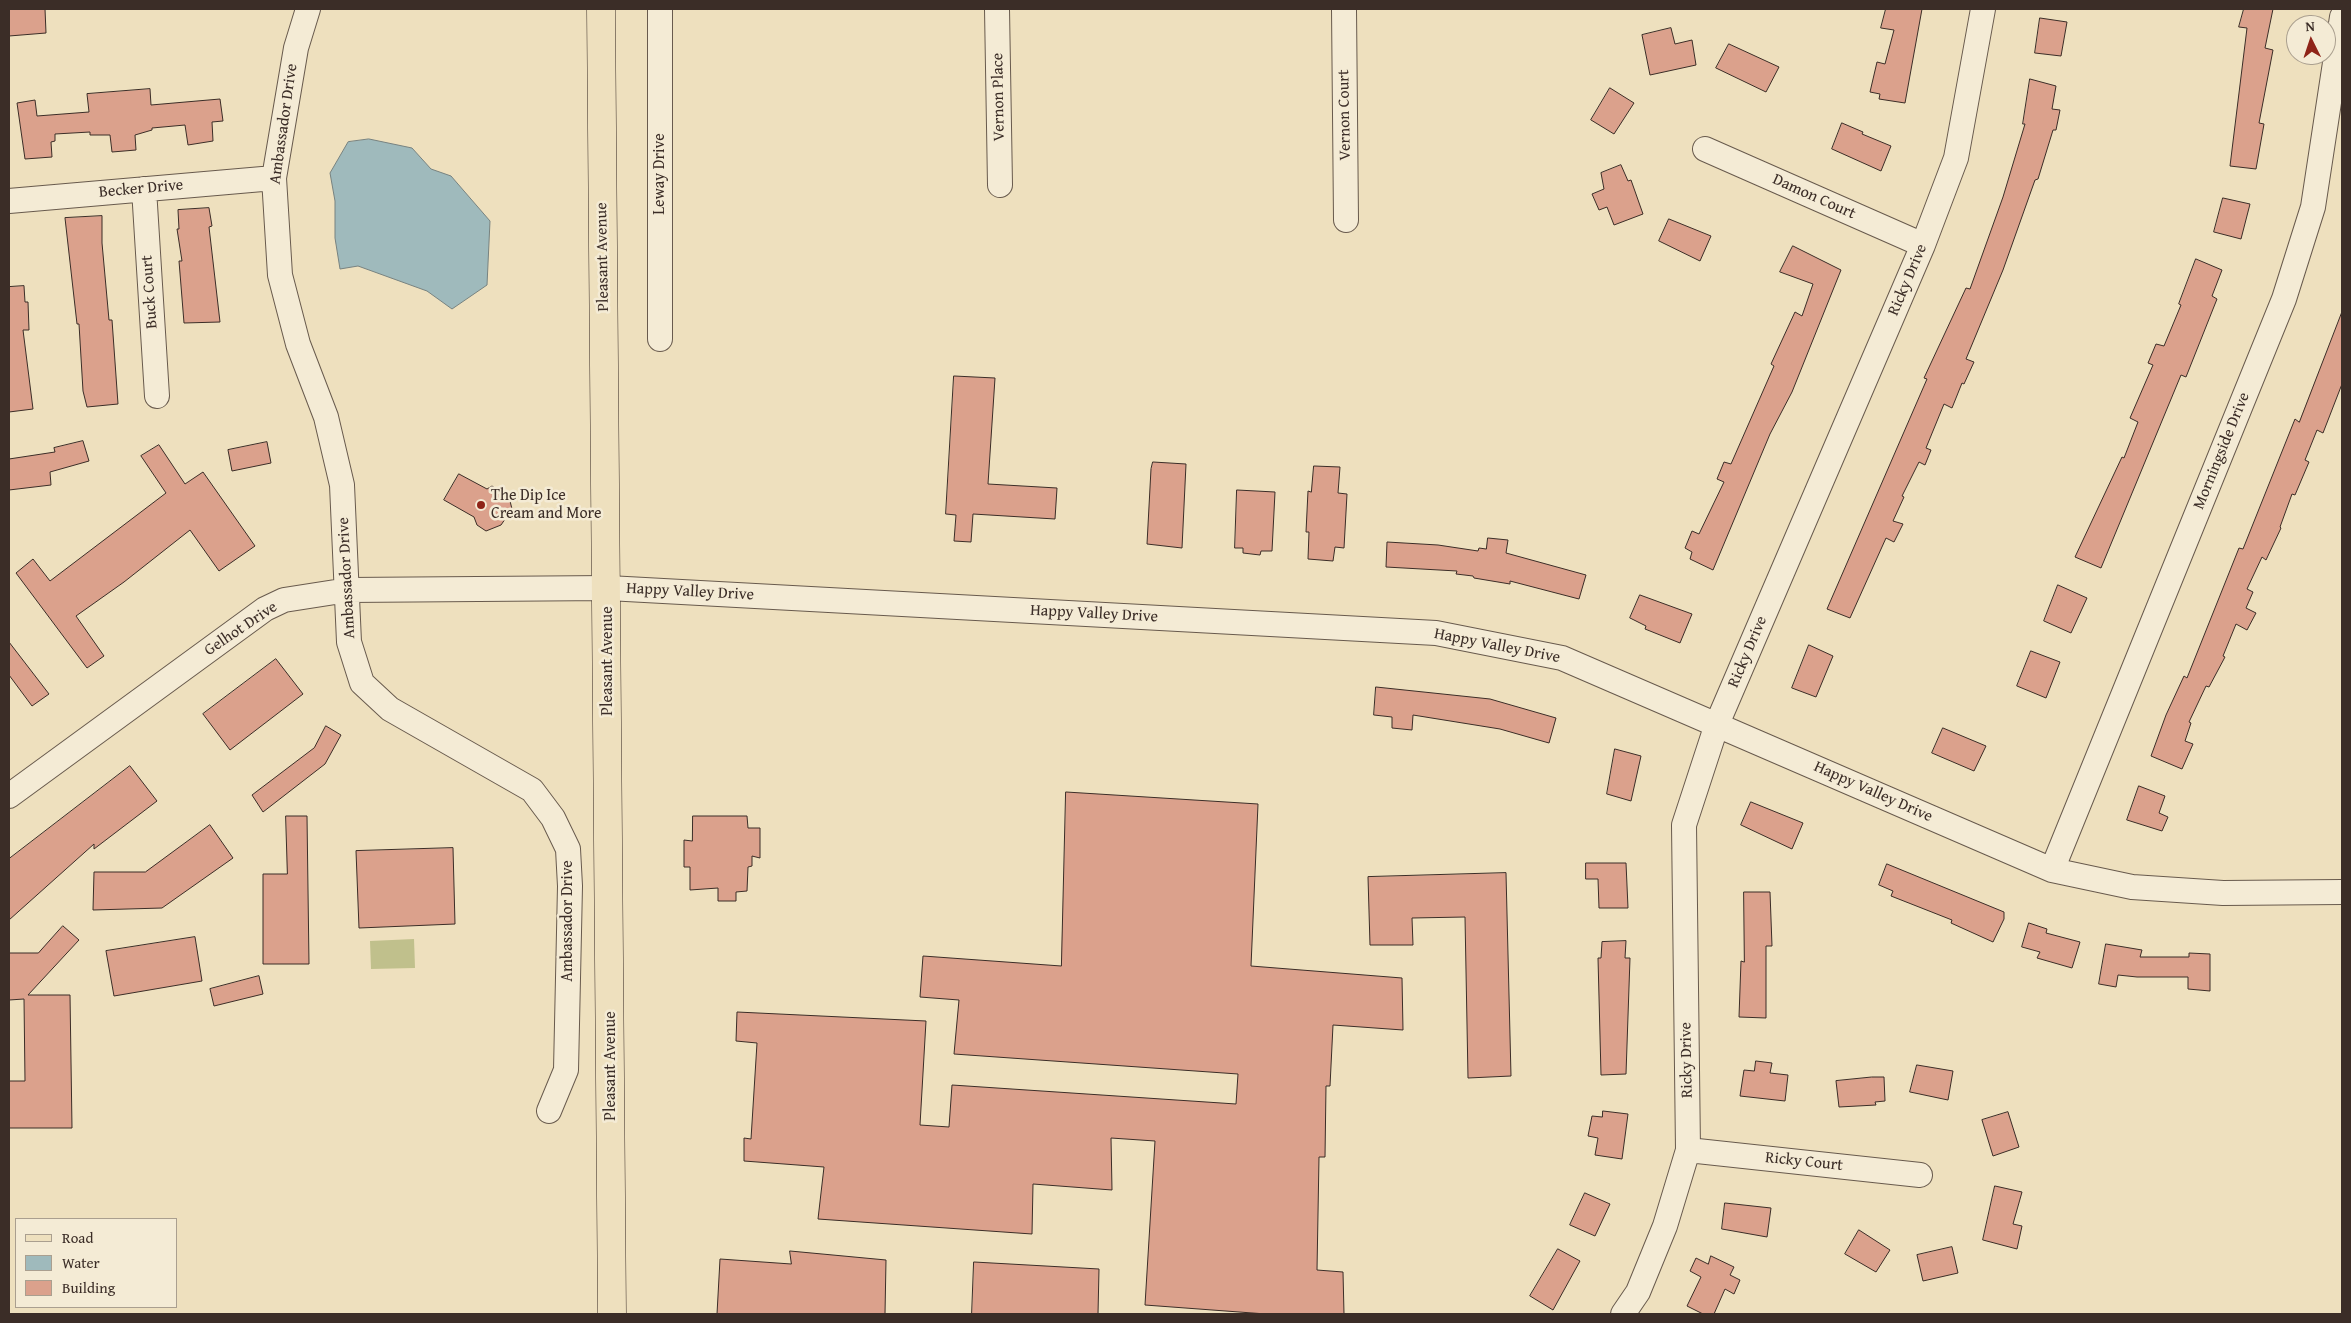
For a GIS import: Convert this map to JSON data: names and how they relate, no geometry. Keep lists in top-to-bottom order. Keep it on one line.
{"streets":{"main road":["Pleasant Avenue"],"street":["Vernon Place","Vernon Court","Ambassador Drive","Leway Drive","Becker Drive","Damon Court","Ricky Drive","Buck Court","Morningside Drive","Happy Valley Drive","Gelhot Drive","Ricky Court"]},"crossings":[["Ambassador Drive","Becker Drive"],["Ambassador Drive","Gelhot Drive"],["Becker Drive","Buck Court"],["Damon Court","Ricky Drive"],["Pleasant Avenue","Happy Valley Drive"],["Pleasant Avenue","Gelhot Drive"],["Ricky Drive","Happy Valley Drive"],["Ricky Drive","Ricky Court"],["Morningside Drive","Happy Valley Drive"],["Happy Valley Drive","Gelhot Drive"]],"places":["The Dip Ice Cream and More"],"legend":["Road","Water","Building"],"north":"top"}
